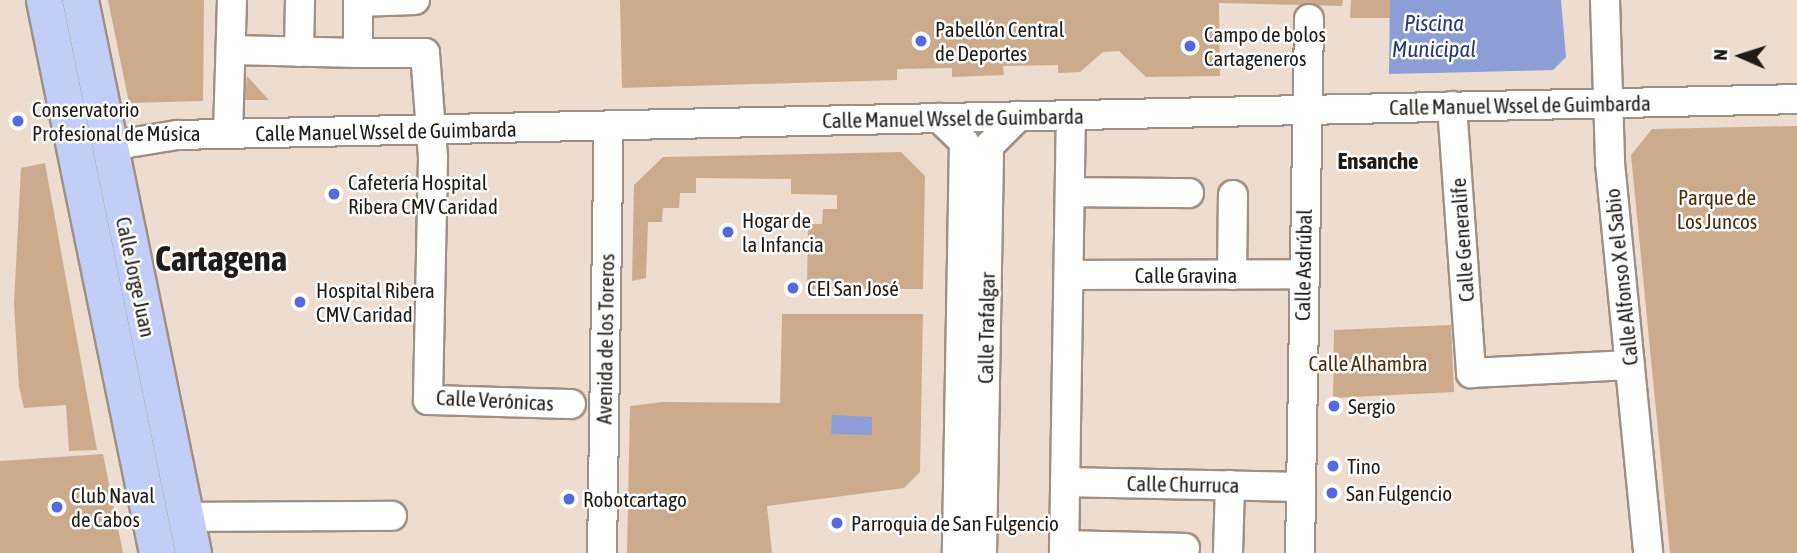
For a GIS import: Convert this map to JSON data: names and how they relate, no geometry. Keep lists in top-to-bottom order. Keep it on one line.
{"streets":{"main road":["Calle Jorge Juan"],"street":["Calle Manuel Wssel de Guimbarda","Calle Generalife","Calle Asdrúbal","Calle Gravina","Calle Alfonso X el Sabio","Calle Trafalgar","Avenida de los Toreros","Calle Verónicas","Calle Churruca"]},"crossings":[["Calle Manuel Wssel de Guimbarda","Calle Generalife"],["Calle Manuel Wssel de Guimbarda","Calle Asdrúbal"],["Calle Manuel Wssel de Guimbarda","Calle Jorge Juan"],["Calle Manuel Wssel de Guimbarda","Calle Alfonso X el Sabio"],["Calle Manuel Wssel de Guimbarda","Calle Trafalgar"],["Calle Manuel Wssel de Guimbarda","Avenida de los Toreros"],["Calle Manuel Wssel de Guimbarda","Calle Verónicas"],["Calle Generalife","Calle Alfonso X el Sabio"],["Calle Asdrúbal","Calle Gravina"],["Calle Asdrúbal","Calle Churruca"]],"districts":["Ensanche","Cartagena"],"water":["Piscina Municipal"],"parks":["Parque de Los Juncos","Calle Alhambra"],"places":["Pabellón Central de Deportes","Campo de bolos Cartageneros","Conservatorio Profesional de Música","Cafetería Hospital Ribera CMV Caridad","Hogar de la Infancia","CEI San José","Hospital Ribera CMV Caridad","Sergio","Tino","San Fulgencio","Robotcartago","Club Naval de Cabos","Parroquia de San Fulgencio"],"north":"left"}
